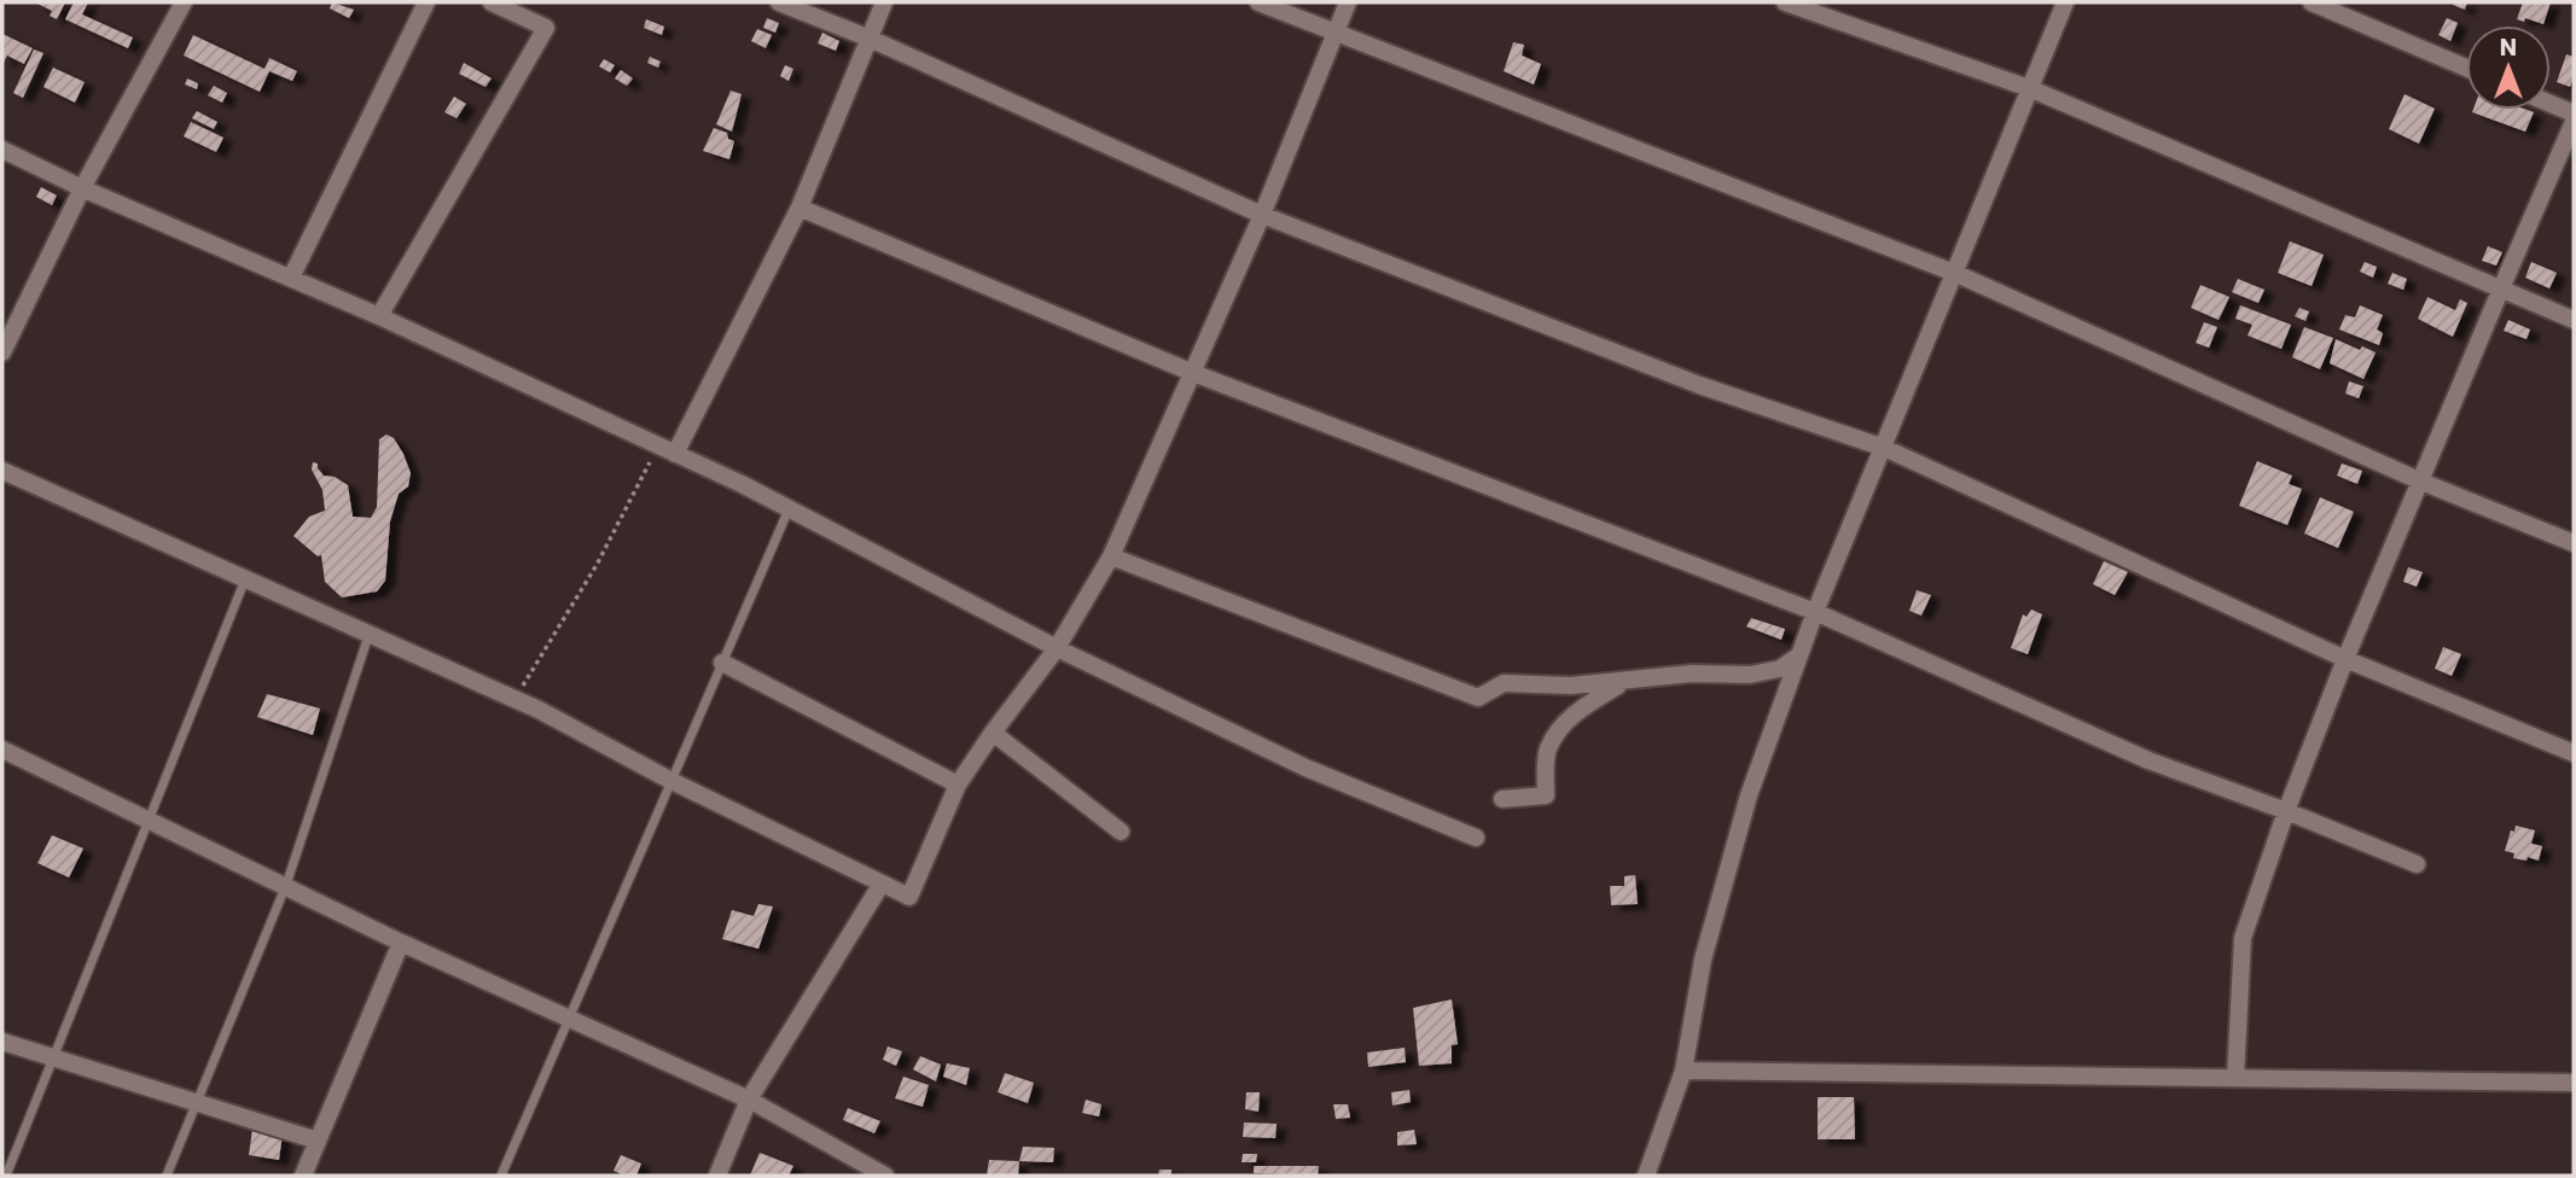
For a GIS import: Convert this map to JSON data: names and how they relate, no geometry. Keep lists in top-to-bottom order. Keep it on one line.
{"north":"top"}
